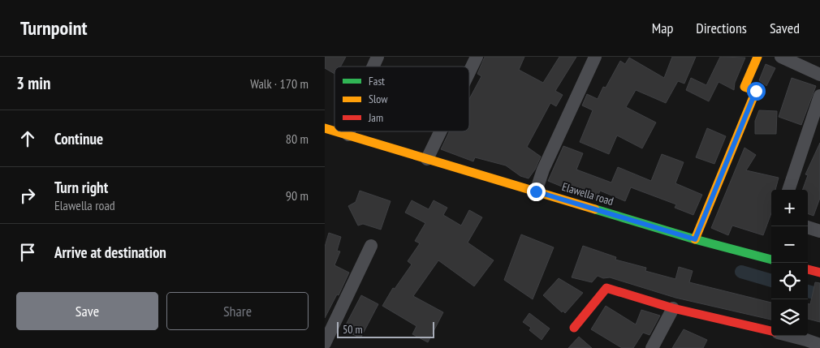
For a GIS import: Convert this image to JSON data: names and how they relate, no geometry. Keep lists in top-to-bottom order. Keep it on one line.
{"streets":{"street":["Elawella road"]},"legend":["Fast","Slow","Jam"],"scale_bar":"50 m","page":{"header":"Turnpoint","nav":["Map","Directions","Saved"],"heading":["3 min","Walk · 170 m"],"list":[["Continue","80 m"],["Turn right","Elawella road","90 m"],"Arrive at destination"],"map_buttons":["+","−"],"buttons":["Save","Share"],"scale":"50 m"}}
